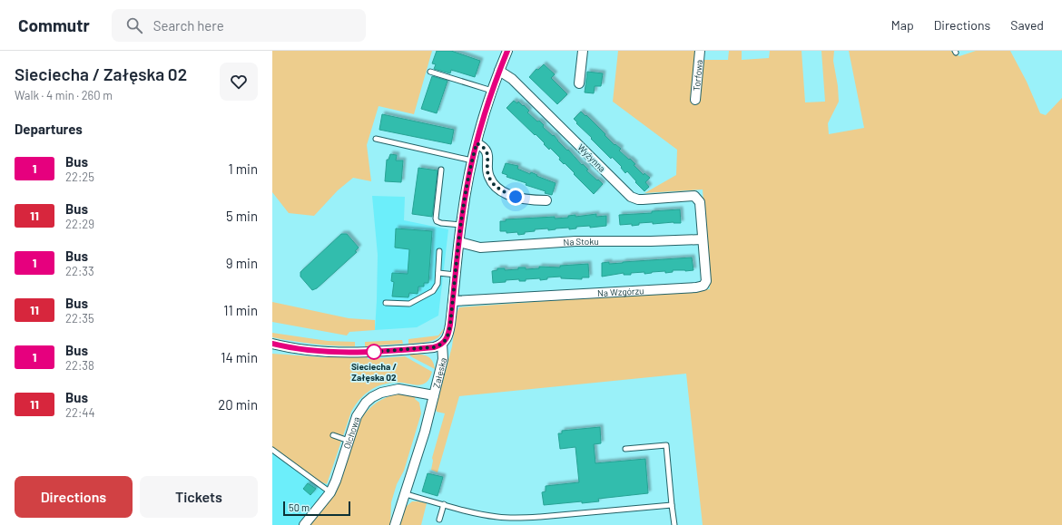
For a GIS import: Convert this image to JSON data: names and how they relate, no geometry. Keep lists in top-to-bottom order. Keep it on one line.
{"streets":{"street":["Torfowa","Wyżynna","Na Stoku","Na Wzgórzu","Załęska","Olchowa"]},"crossings":[["Wyżynna","Na Wzgórzu"],["Wyżynna","Załęska"],["Na Stoku","Na Wzgórzu"],["Na Stoku","Załęska"],["Na Wzgórzu","Załęska"],["Załęska","Olchowa"]],"places":["Sieciecha / Załęska 02"],"lines":["bus line 1"],"scale_bar":"50 m","page":{"header":"Commutr","search":"Search here","nav":["Map","Directions","Saved"],"heading":[["Sieciecha / Załęska 02","Walk · 4 min · 260 m"],"Departures"],"list":[{"mark":"1","name":"Bus","note":"22:25","value":"1 min"},{"mark":"11","name":"Bus","note":"22:29","value":"5 min"},{"mark":"1","name":"Bus","note":"22:33","value":"9 min"},{"mark":"11","name":"Bus","note":"22:35","value":"11 min"},{"mark":"1","name":"Bus","note":"22:38","value":"14 min"},{"mark":"11","name":"Bus","note":"22:44","value":"20 min"}],"buttons":["Directions","Tickets"],"scale":"50 m"}}
